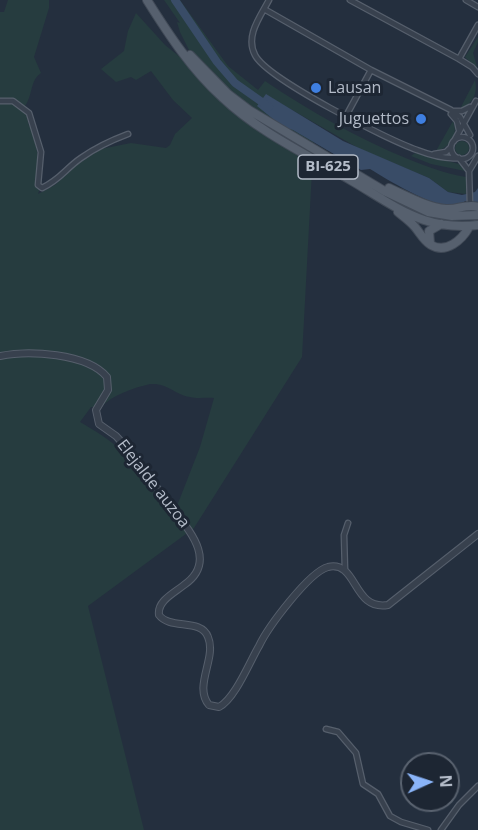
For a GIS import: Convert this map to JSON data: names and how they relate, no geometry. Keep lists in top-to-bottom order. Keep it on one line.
{"streets":{"main road":["BI-625"],"street":["Elejalde auzoa"]},"places":["Lausan","Juguettos"],"north":"right"}
